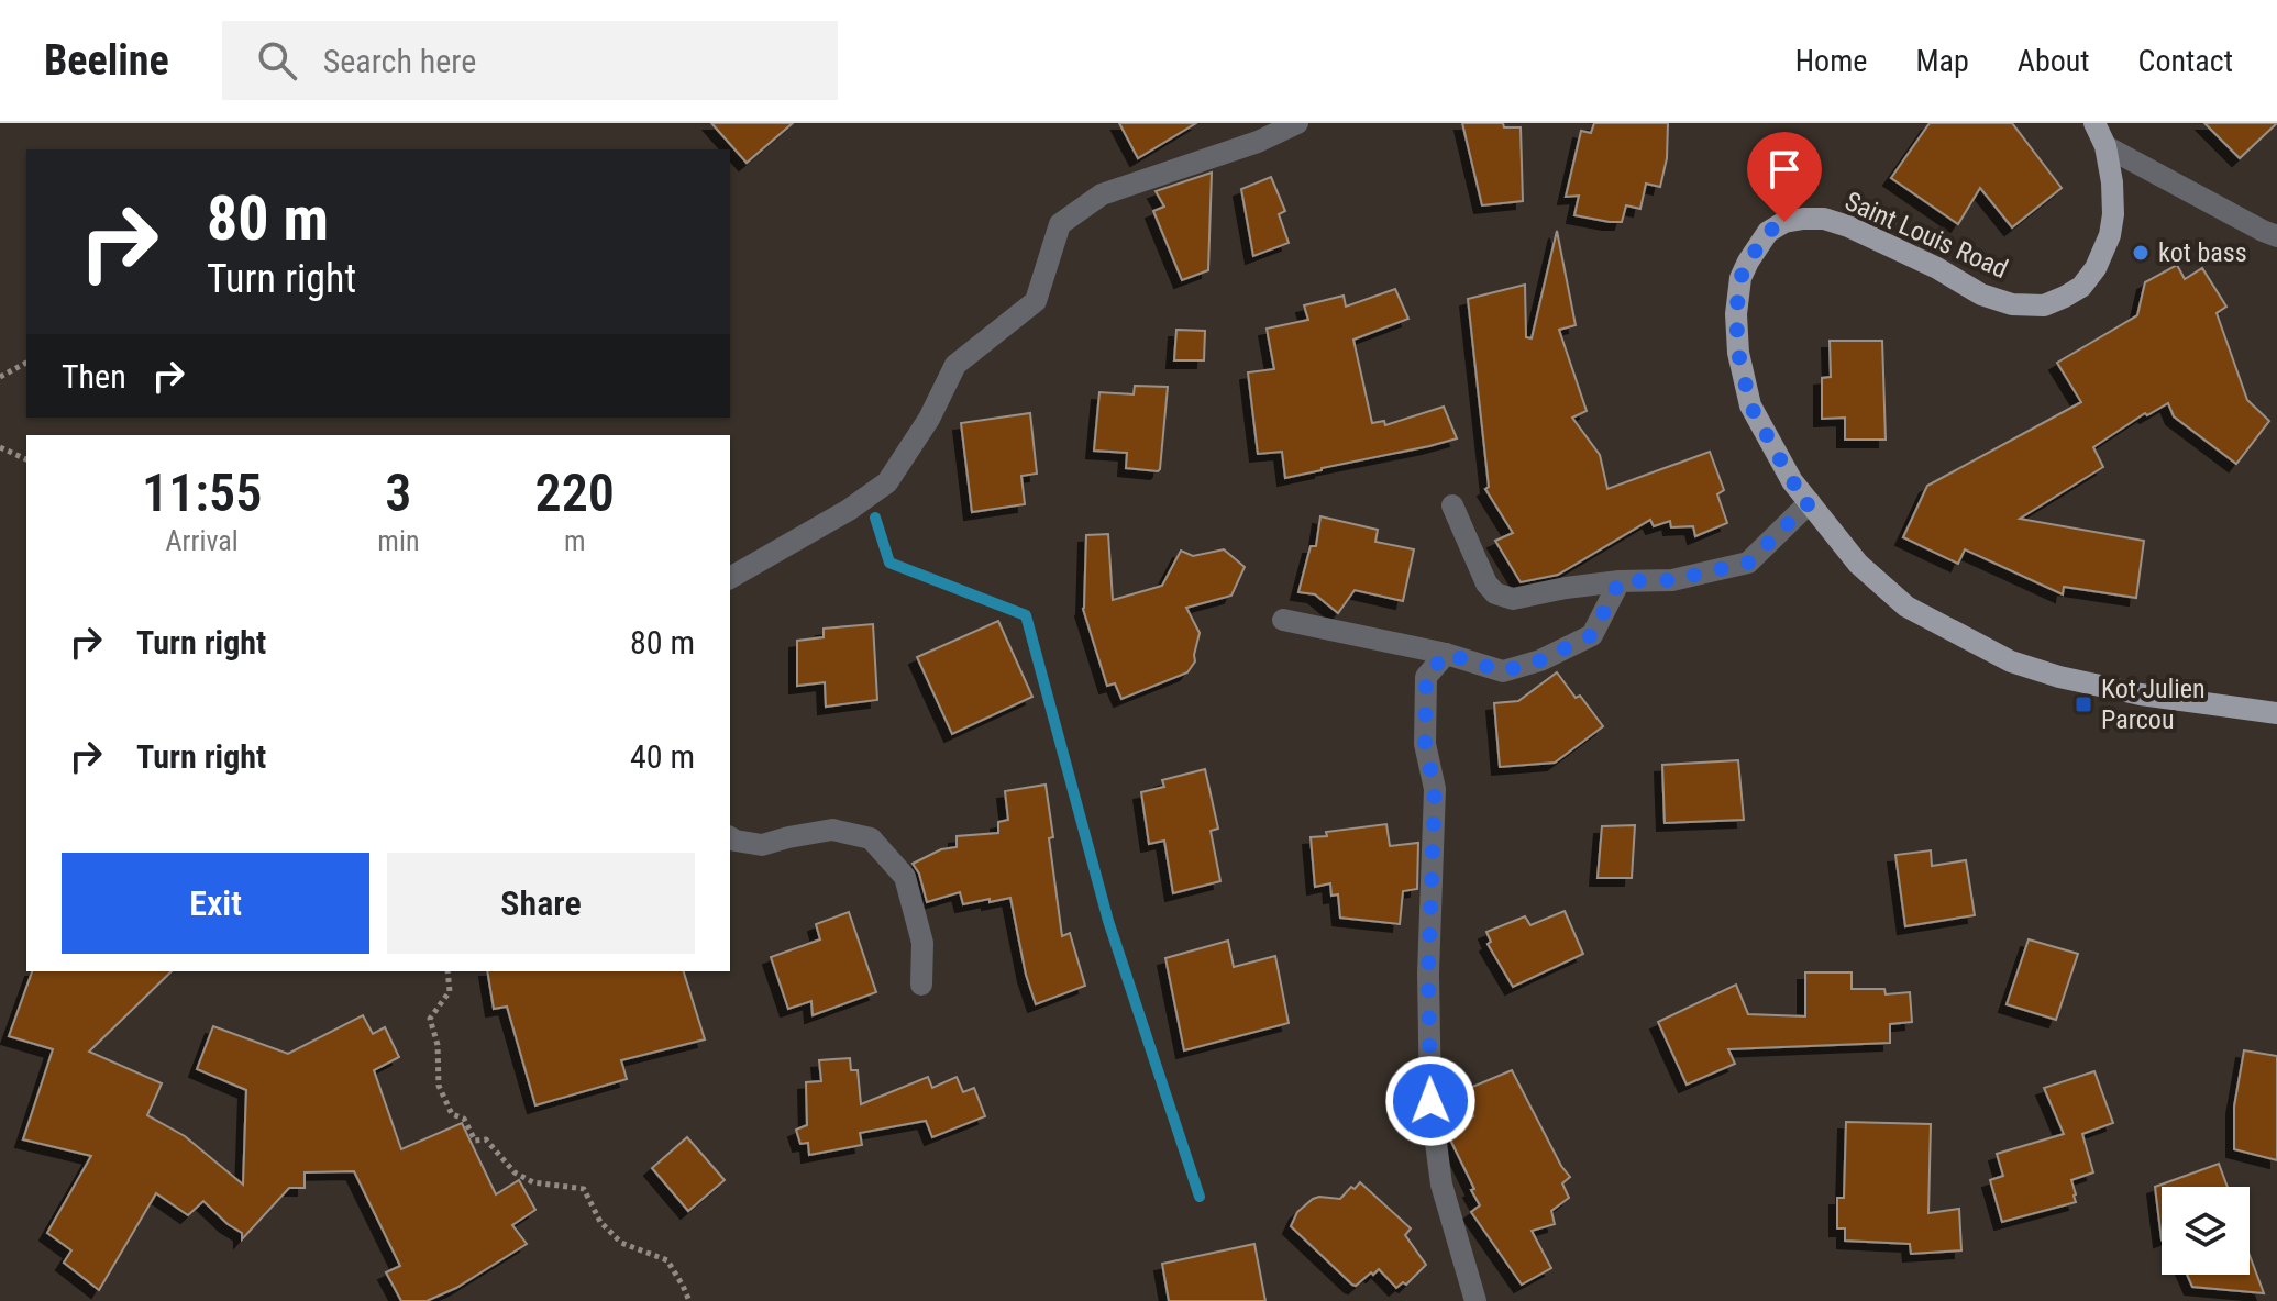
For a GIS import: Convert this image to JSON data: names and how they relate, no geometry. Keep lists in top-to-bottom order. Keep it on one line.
{"streets":{"main road":["Saint Louis Road"]},"places":{"other":["kot bass"],"transit":["Kot Julien Parcou"]},"page":{"header":"Beeline","search":"Search here","nav":["Home","Map","About","Contact"],"turn":["80 m","Turn right"],"then":"Then","eta":["11:55","Arrival","3","min","220","m"],"list":[{"name":"Turn right","value":"80 m"},{"name":"Turn right","value":"40 m"}],"buttons":["Exit","Share"]}}
